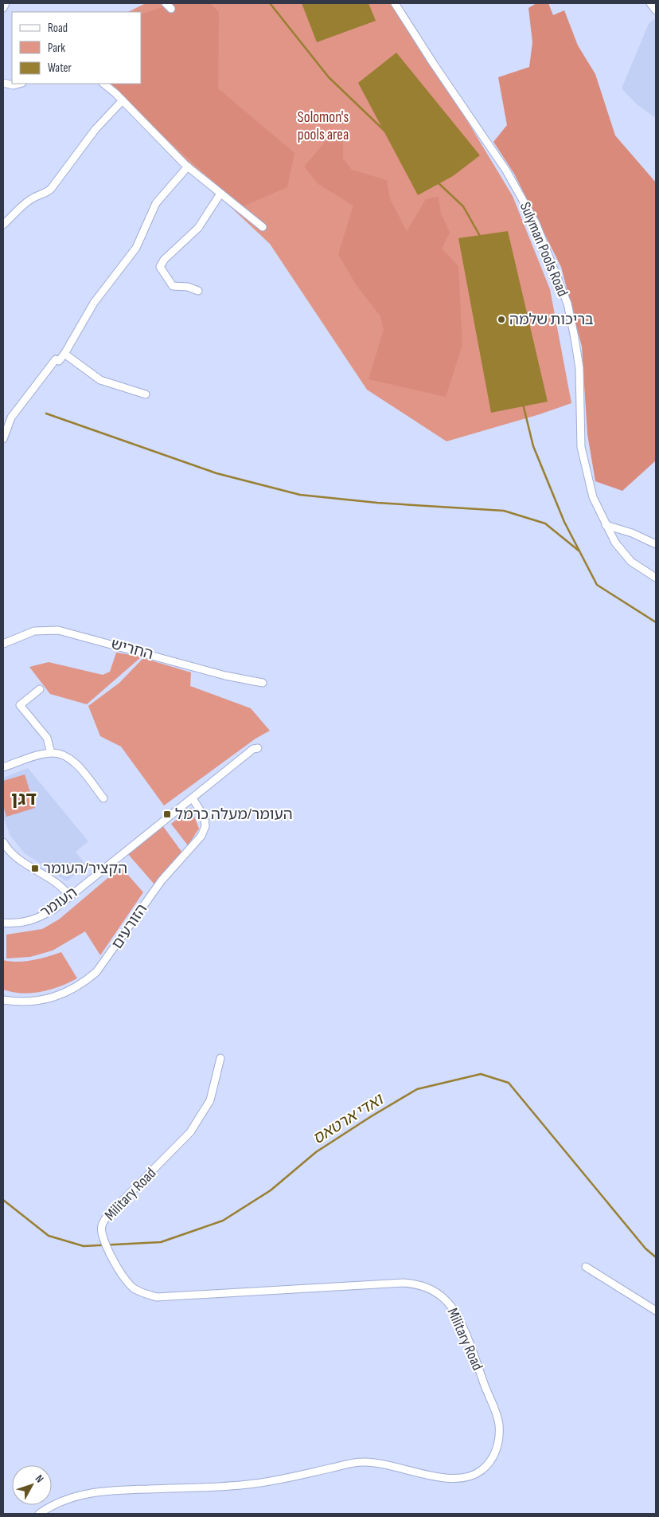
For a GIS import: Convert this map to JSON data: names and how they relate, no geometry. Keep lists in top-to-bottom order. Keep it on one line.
{"streets":{"street":["Sulyman Pools Road","החריש","העומר","הזורעים","Military Road"]},"crossings":[["העומר","הזורעים"]],"districts":["דגן"],"water":["ואדי ארטאס"],"parks":["Solomon's pools area"],"places":{"other":["בריכות שלמה"],"transit":["העומר/מעלה כרמל","הקציר/העומר"]},"legend":["Road","Park","Water"],"north":"top right"}
